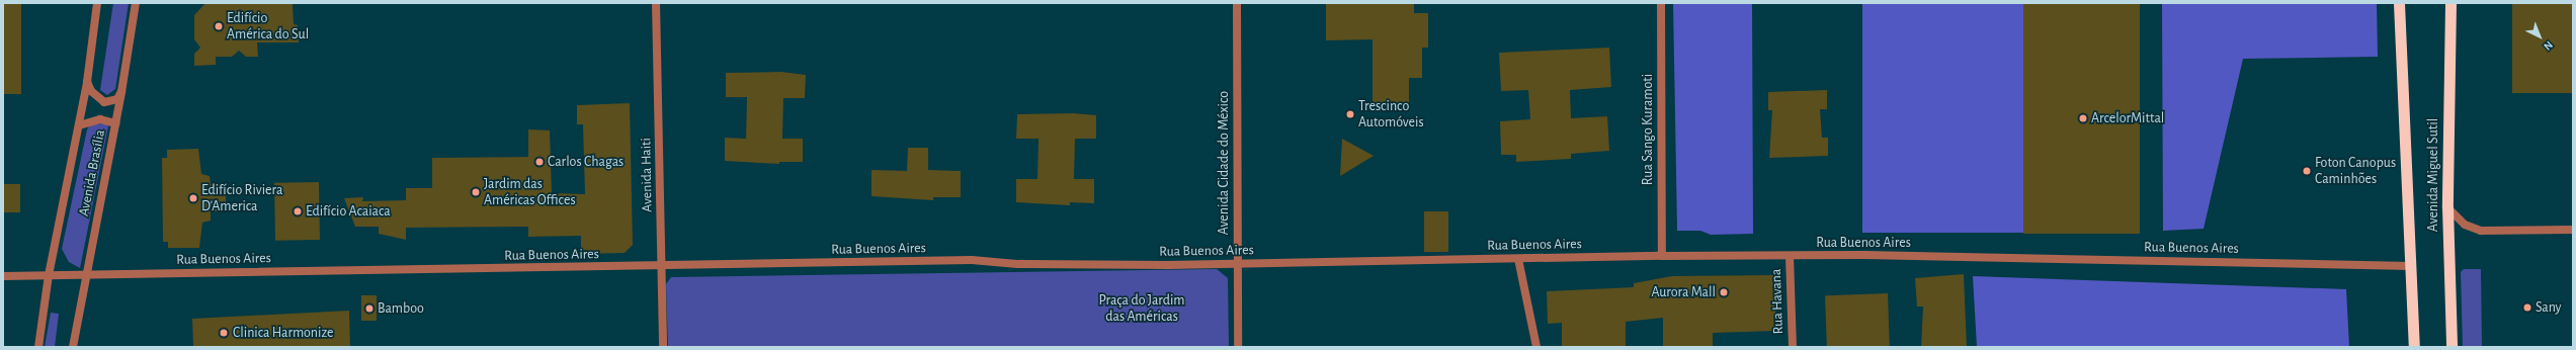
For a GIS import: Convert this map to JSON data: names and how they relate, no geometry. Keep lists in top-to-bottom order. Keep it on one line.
{"streets":{"highway":["Avenida Miguel Sutil"],"street":["Rua Sango Kuramoti","Avenida Cidade do México","Avenida Brasília","Avenida Haiti","Rua Buenos Aires","Rua Havana"]},"crossings":[["Rua Sango Kuramoti","Rua Buenos Aires"],["Avenida Cidade do México","Rua Buenos Aires"],["Avenida Brasília","Rua Buenos Aires"],["Avenida Haiti","Rua Buenos Aires"],["Avenida Miguel Sutil","Rua Buenos Aires"],["Rua Buenos Aires","Rua Havana"]],"parks":["Praça do Jardim das Américas"],"places":["Edifício América do Sul","Trescinco Automóveis","ArcelorMittal","Carlos Chagas","Foton Canopus Caminhões","Jardim das Américas Offices","Edifício Riviera D'America","Edifício Acaiaca","Aurora Mall","Sany","Bamboo","Clinica Harmonize"],"north":"bottom right"}
